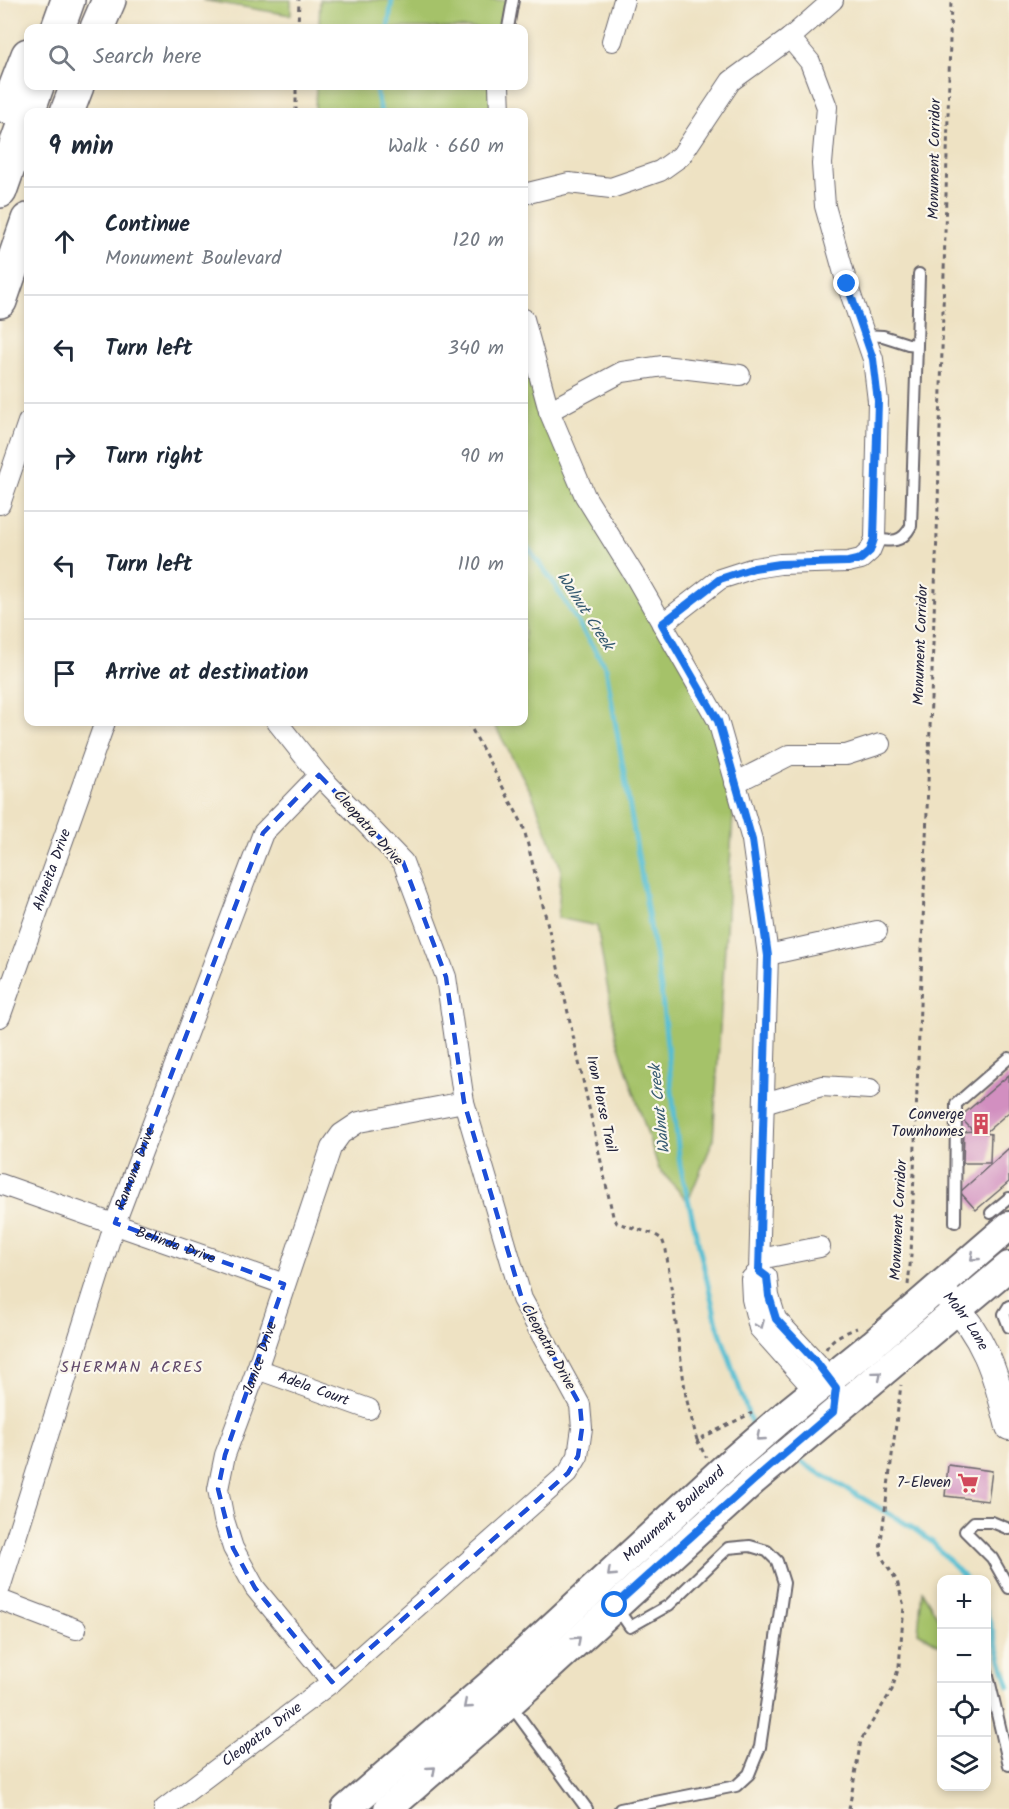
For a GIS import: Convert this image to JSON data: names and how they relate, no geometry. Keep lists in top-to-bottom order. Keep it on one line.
{"streets":{"main road":["Monument Boulevard"],"street":["Cleopatra Drive","Ahneita Drive","Ramona Drive","Belinda Drive","Mohr Lane","Janice Drive","Adela Court"],"path":["Monument Corridor","Iron Horse Trail"]},"crossings":[["Cleopatra Drive","Ramona Drive"],["Cleopatra Drive","Janice Drive"],["Ramona Drive","Belinda Drive"],["Belinda Drive","Janice Drive"],["Mohr Lane","Monument Boulevard"],["Janice Drive","Adela Court"]],"districts":["SHERMAN ACRES"],"water":["Walnut Creek"],"places":{"building":["Converge Townhomes"],"supermarket":["7-Eleven"]},"page":{"search":"Search here","heading":["9 min","Walk · 660 m"],"list":[["Continue","Monument Boulevard","120 m"],["Turn left","340 m"],["Turn right","90 m"],["Turn left","110 m"],"Arrive at destination"],"map_buttons":["+","−"]}}
